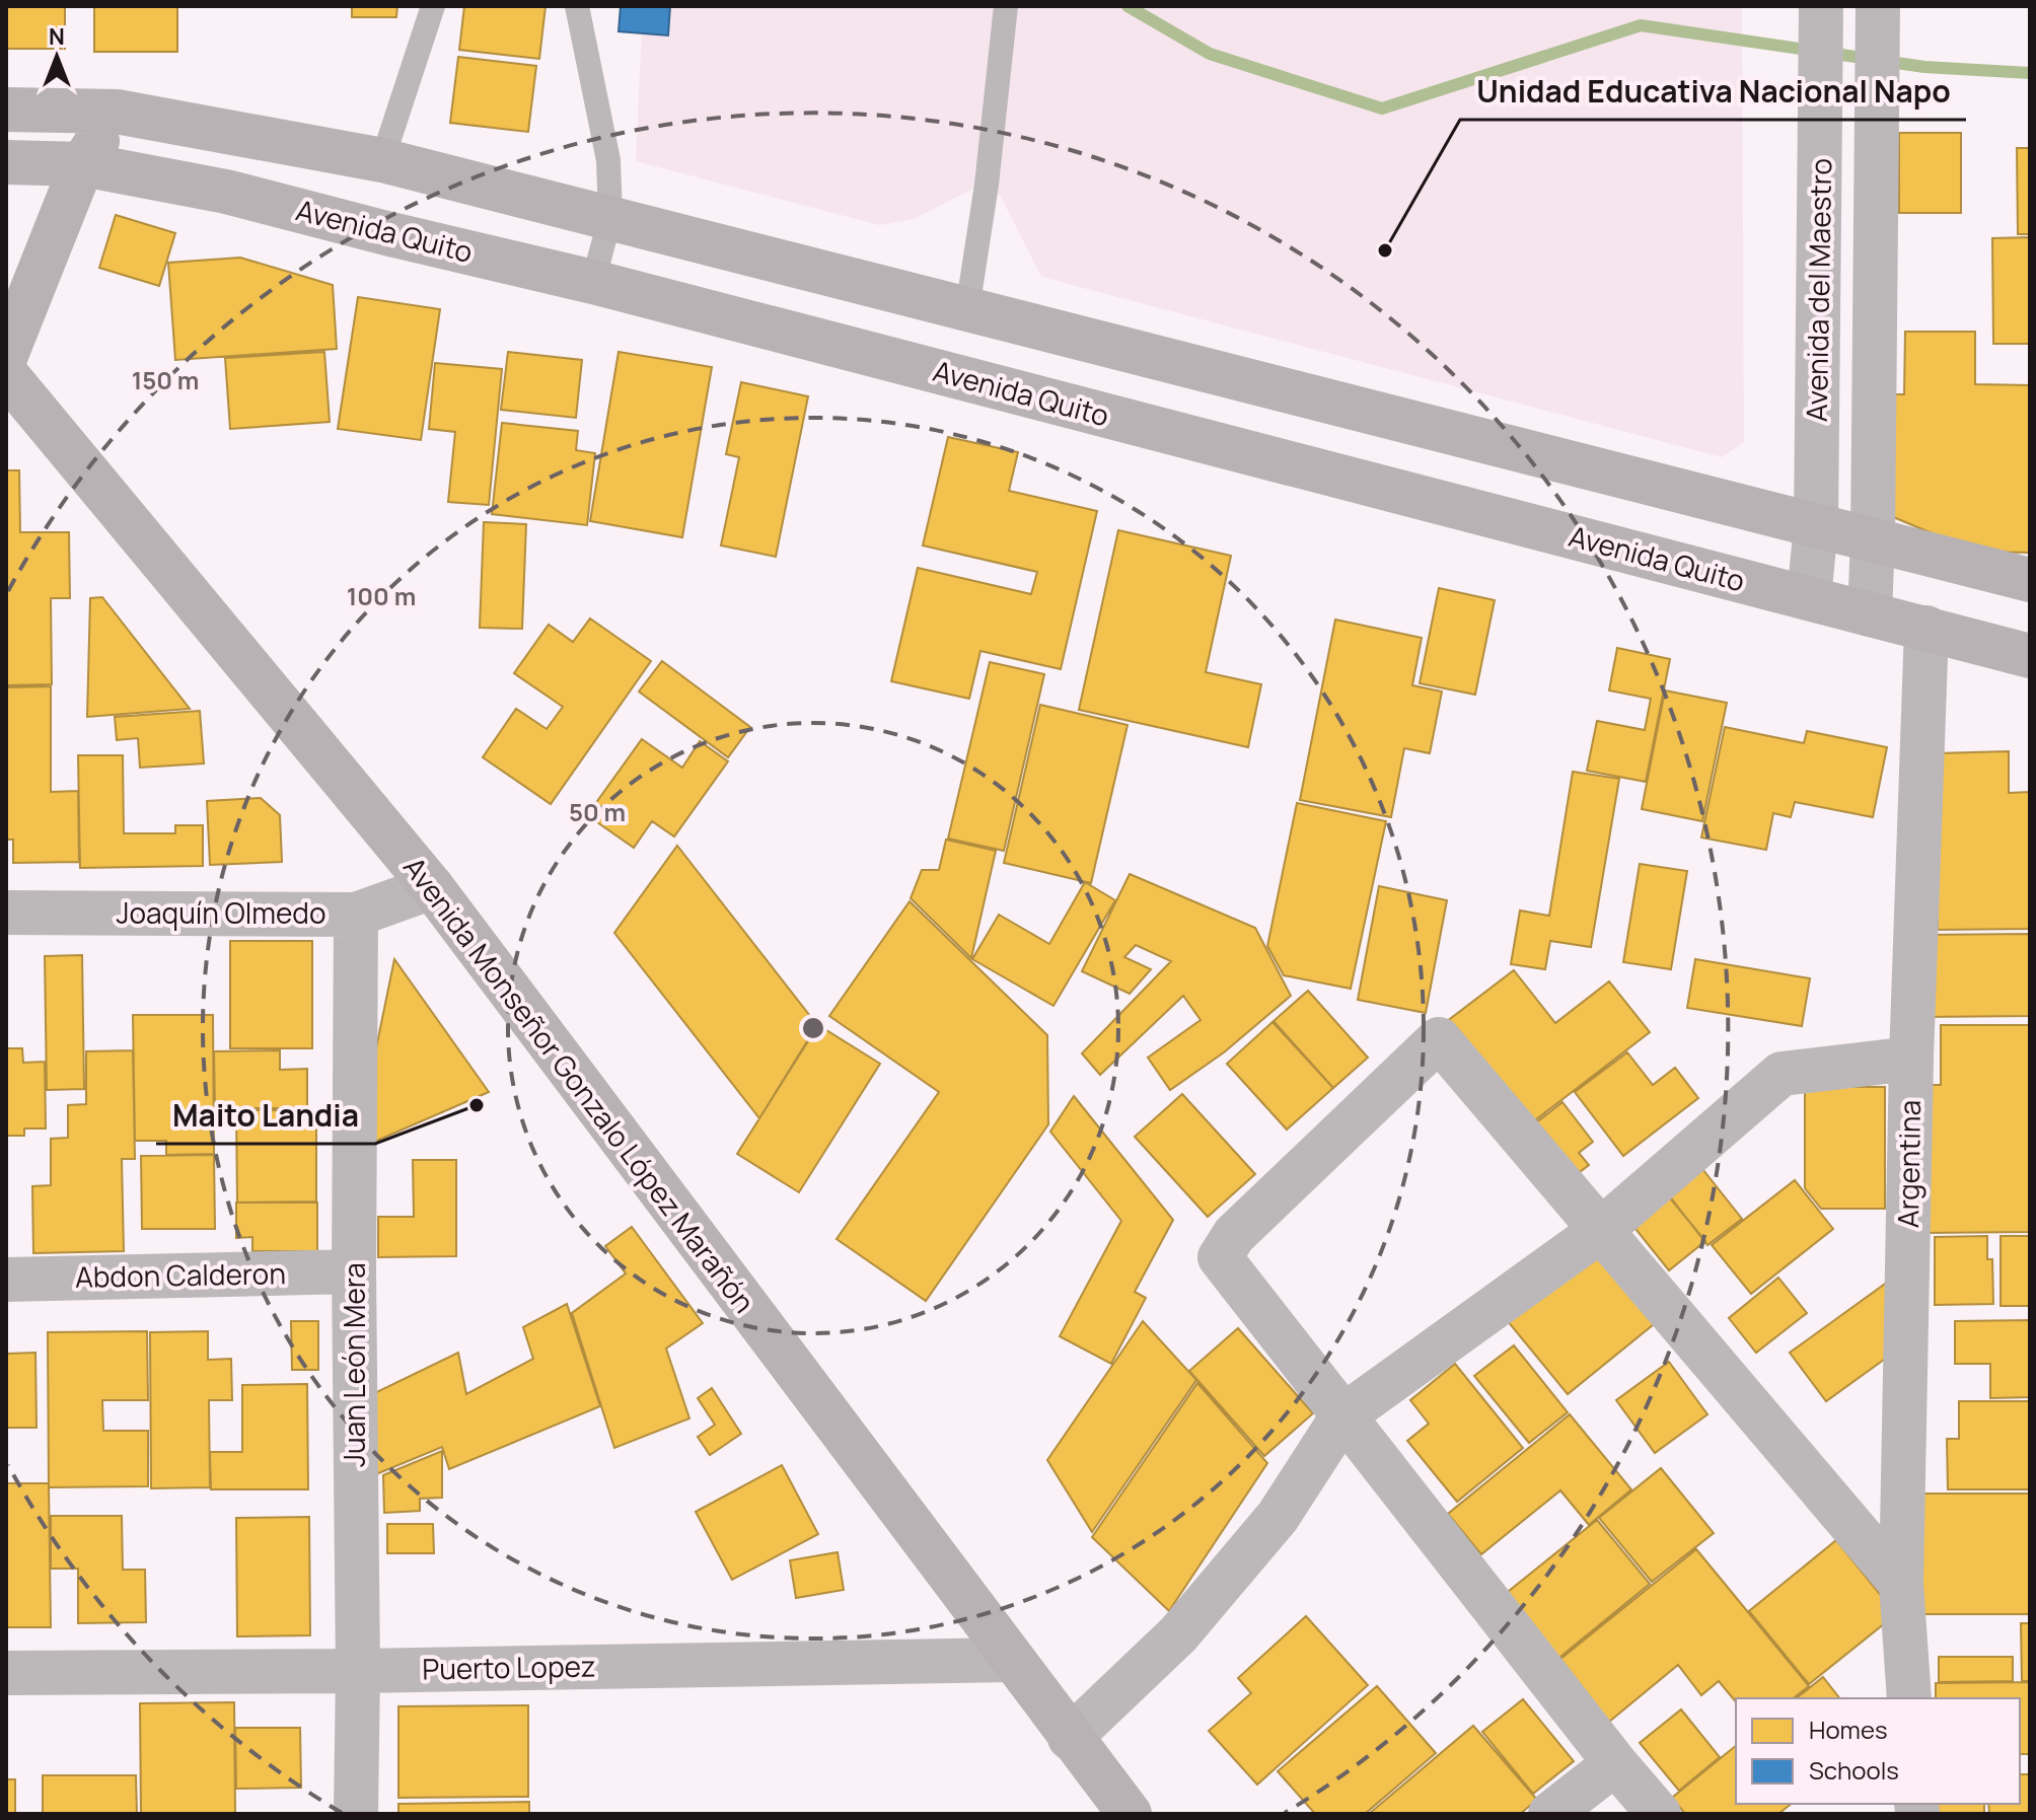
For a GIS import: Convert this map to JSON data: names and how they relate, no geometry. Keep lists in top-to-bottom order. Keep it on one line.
{"streets":{"highway":["Avenida Quito","Avenida Monseñor Gonzalo López Marañón"],"street":["Avenida del Maestro","Joaquín Olmedo","Argentina","Abdon Calderon","Juan León Mera","Puerto Lopez"]},"crossings":[["Avenida Quito","Avenida del Maestro"],["Avenida Quito","Argentina"],["Joaquín Olmedo","Avenida Monseñor Gonzalo López Marañón"],["Joaquín Olmedo","Juan León Mera"],["Avenida Monseñor Gonzalo López Marañón","Puerto Lopez"],["Abdon Calderon","Juan León Mera"],["Juan León Mera","Puerto Lopez"]],"places":["Unidad Educativa Nacional Napo","Maito Landia"],"legend":["Homes","Schools"],"north":"top","rings":["150 m","100 m","50 m"]}
